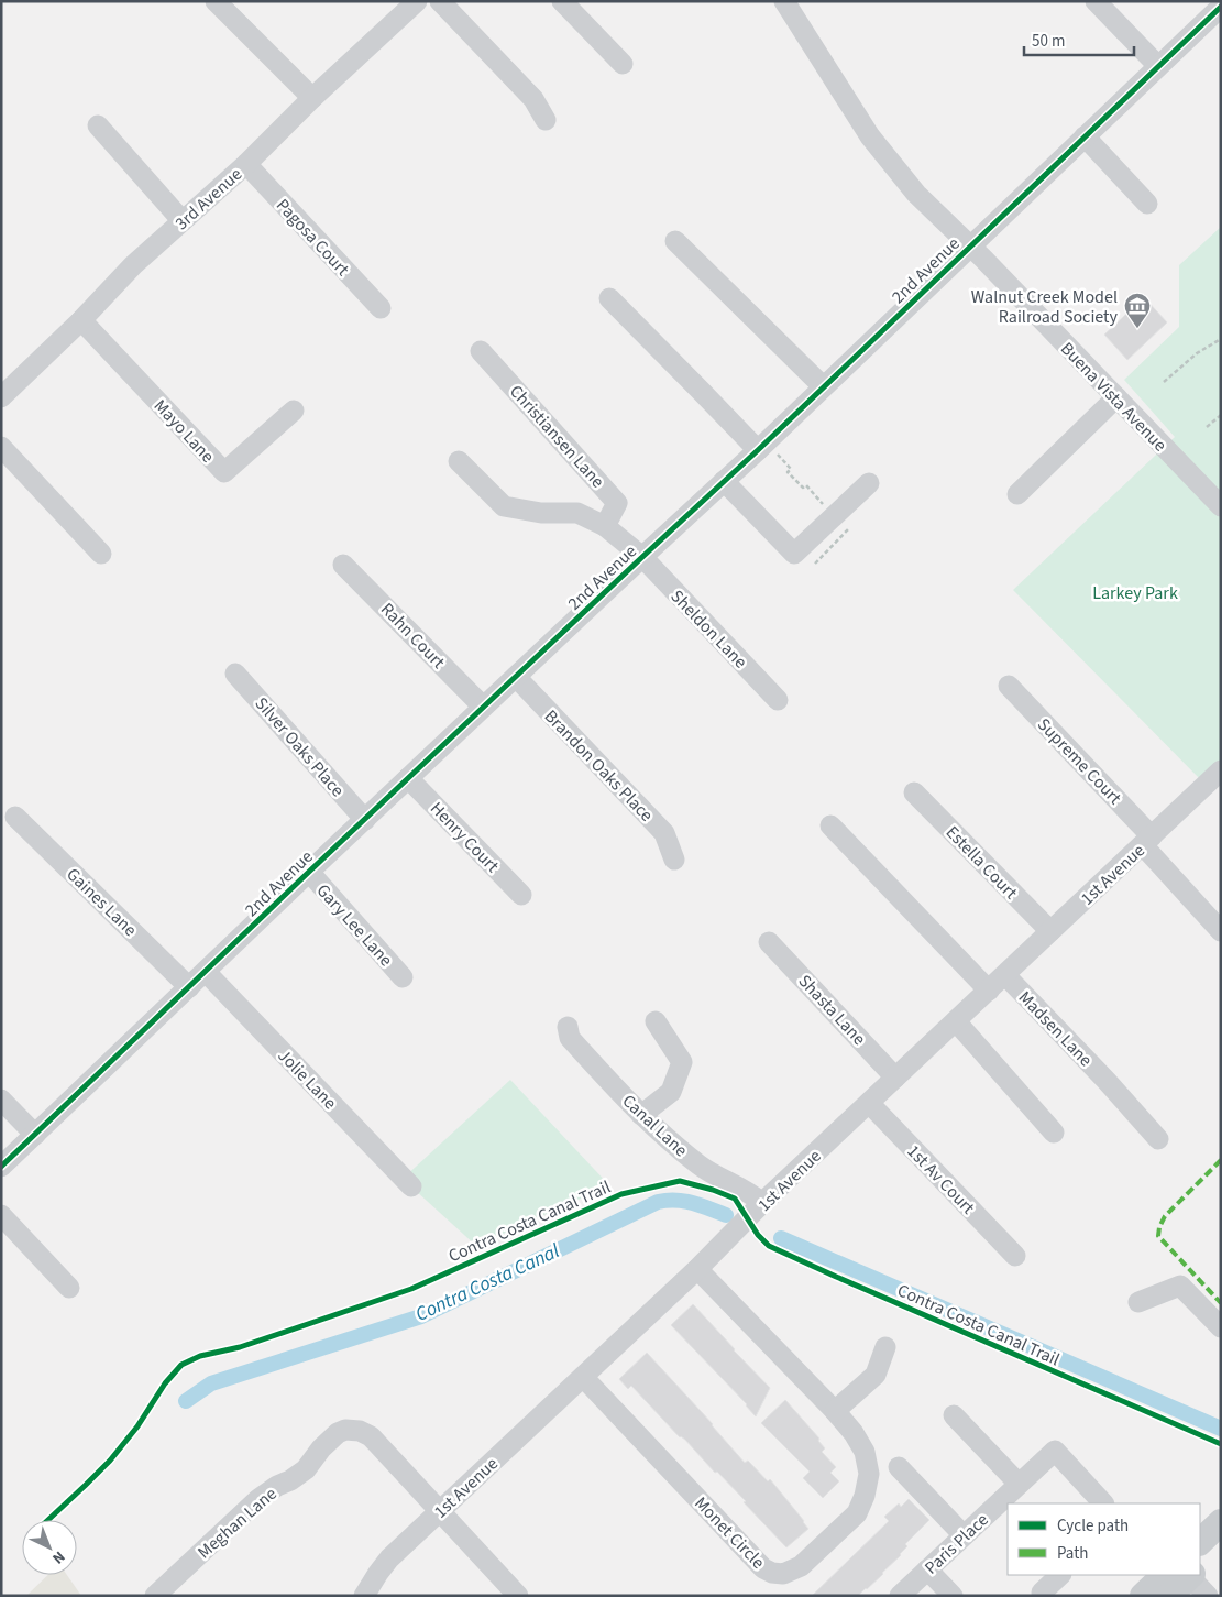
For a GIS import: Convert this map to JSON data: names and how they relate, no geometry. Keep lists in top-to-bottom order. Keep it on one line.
{"streets":{"street":["3rd Avenue","Pagosa Court","2nd Avenue","Buena Vista Avenue","Mayo Lane","Christiansen Lane","Sheldon Lane","Rahn Court","Silver Oaks Place","Supreme Court","Brandon Oaks Place","Henry Court","Estella Court","1st Avenue","Gaines Lane","Gary Lee Lane","Shasta Lane","Madsen Lane","Jolie Lane","Canal Lane","1st Av Court","Meghan Lane","Monet Circle","Paris Place"],"cycle path":["Contra Costa Canal Trail"]},"crossings":[["3rd Avenue","Pagosa Court"],["3rd Avenue","Mayo Lane"],["2nd Avenue","Buena Vista Avenue"],["2nd Avenue","Sheldon Lane"],["2nd Avenue","Rahn Court"],["2nd Avenue","Silver Oaks Place"],["2nd Avenue","Brandon Oaks Place"],["2nd Avenue","Henry Court"],["2nd Avenue","Gaines Lane"],["2nd Avenue","Gary Lee Lane"],["2nd Avenue","Jolie Lane"],["Christiansen Lane","Sheldon Lane"],["Supreme Court","1st Avenue"],["Estella Court","1st Avenue"],["1st Avenue","Shasta Lane"],["1st Avenue","Madsen Lane"],["1st Avenue","Canal Lane"],["1st Avenue","1st Av Court"],["1st Avenue","Meghan Lane"],["1st Avenue","Monet Circle"]],"water":["Contra Costa Canal"],"parks":["Larkey Park"],"places":{"museum":["Walnut Creek Model Railroad Society"]},"legend":["Cycle path","Path"],"scale_bar":"50 m","north":"bottom right"}
